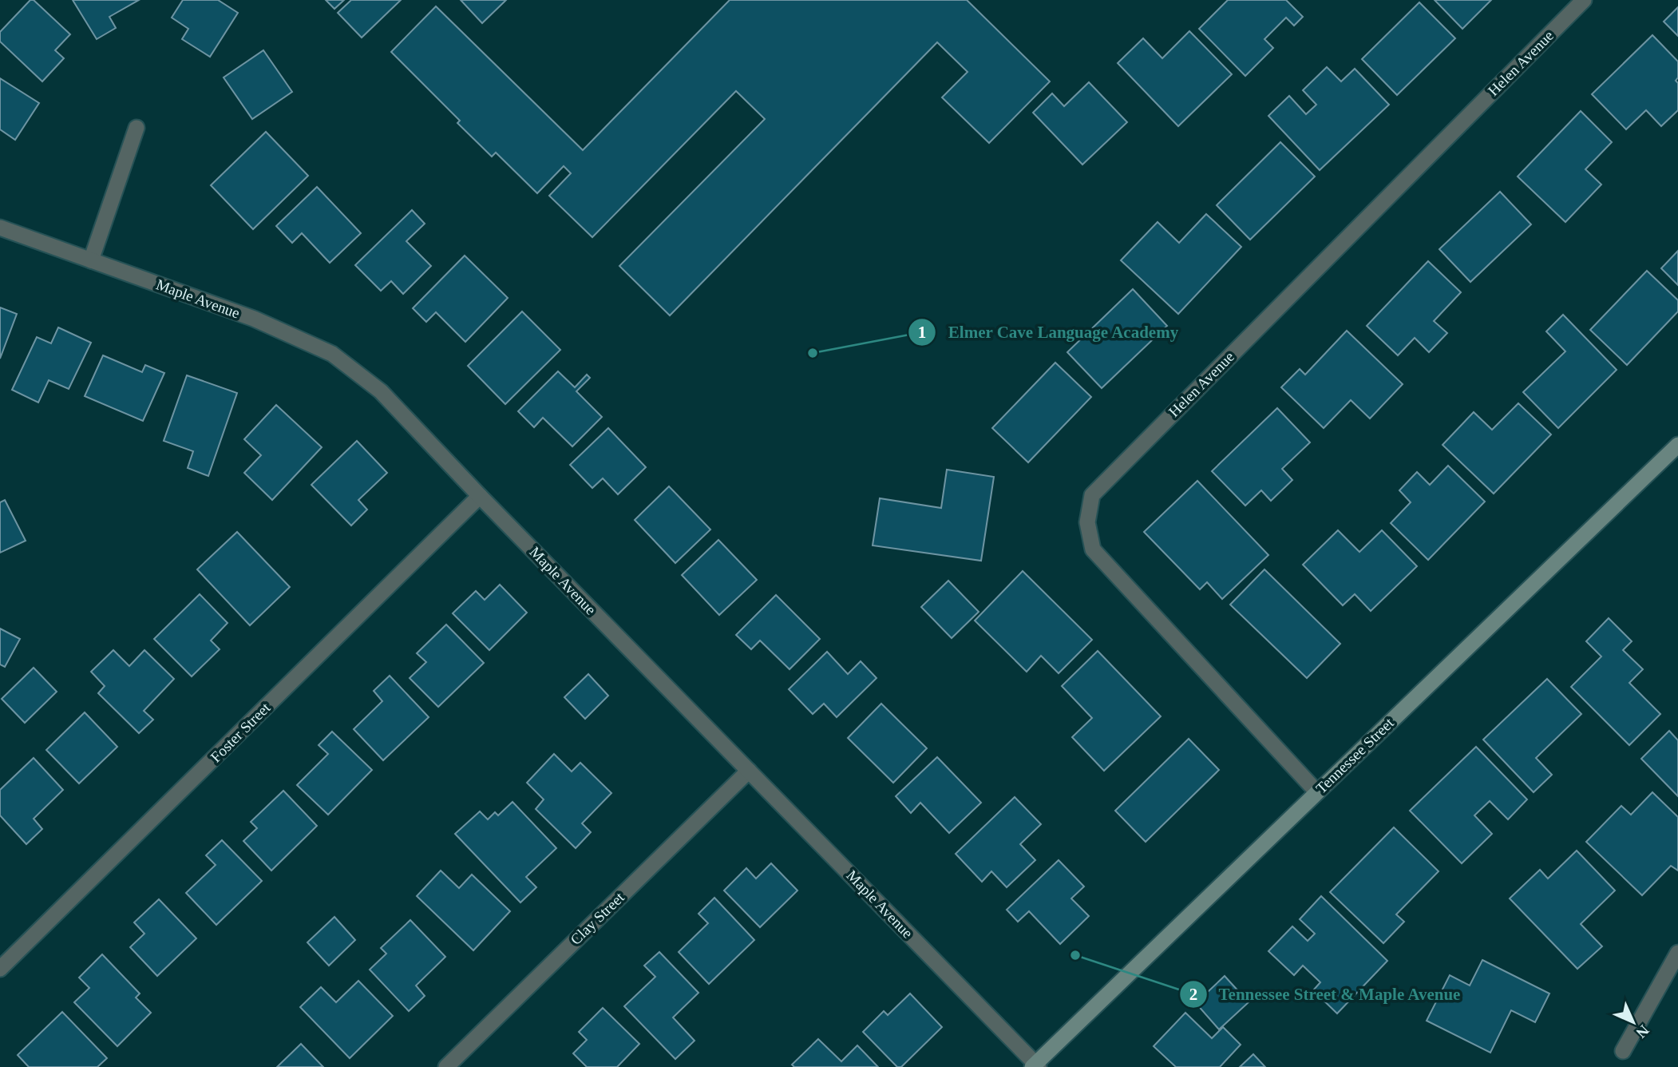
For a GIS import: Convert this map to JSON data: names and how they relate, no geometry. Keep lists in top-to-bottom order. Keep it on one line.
{"streets":{"main road":["Tennessee Street"],"street":["Helen Avenue","Maple Avenue","Foster Street","Clay Street"]},"crossings":[["Helen Avenue","Tennessee Street"],["Maple Avenue","Foster Street"],["Maple Avenue","Tennessee Street"],["Maple Avenue","Clay Street"]],"places":["Elmer Cave Language Academy","Tennessee Street & Maple Avenue"],"north":"bottom right"}
